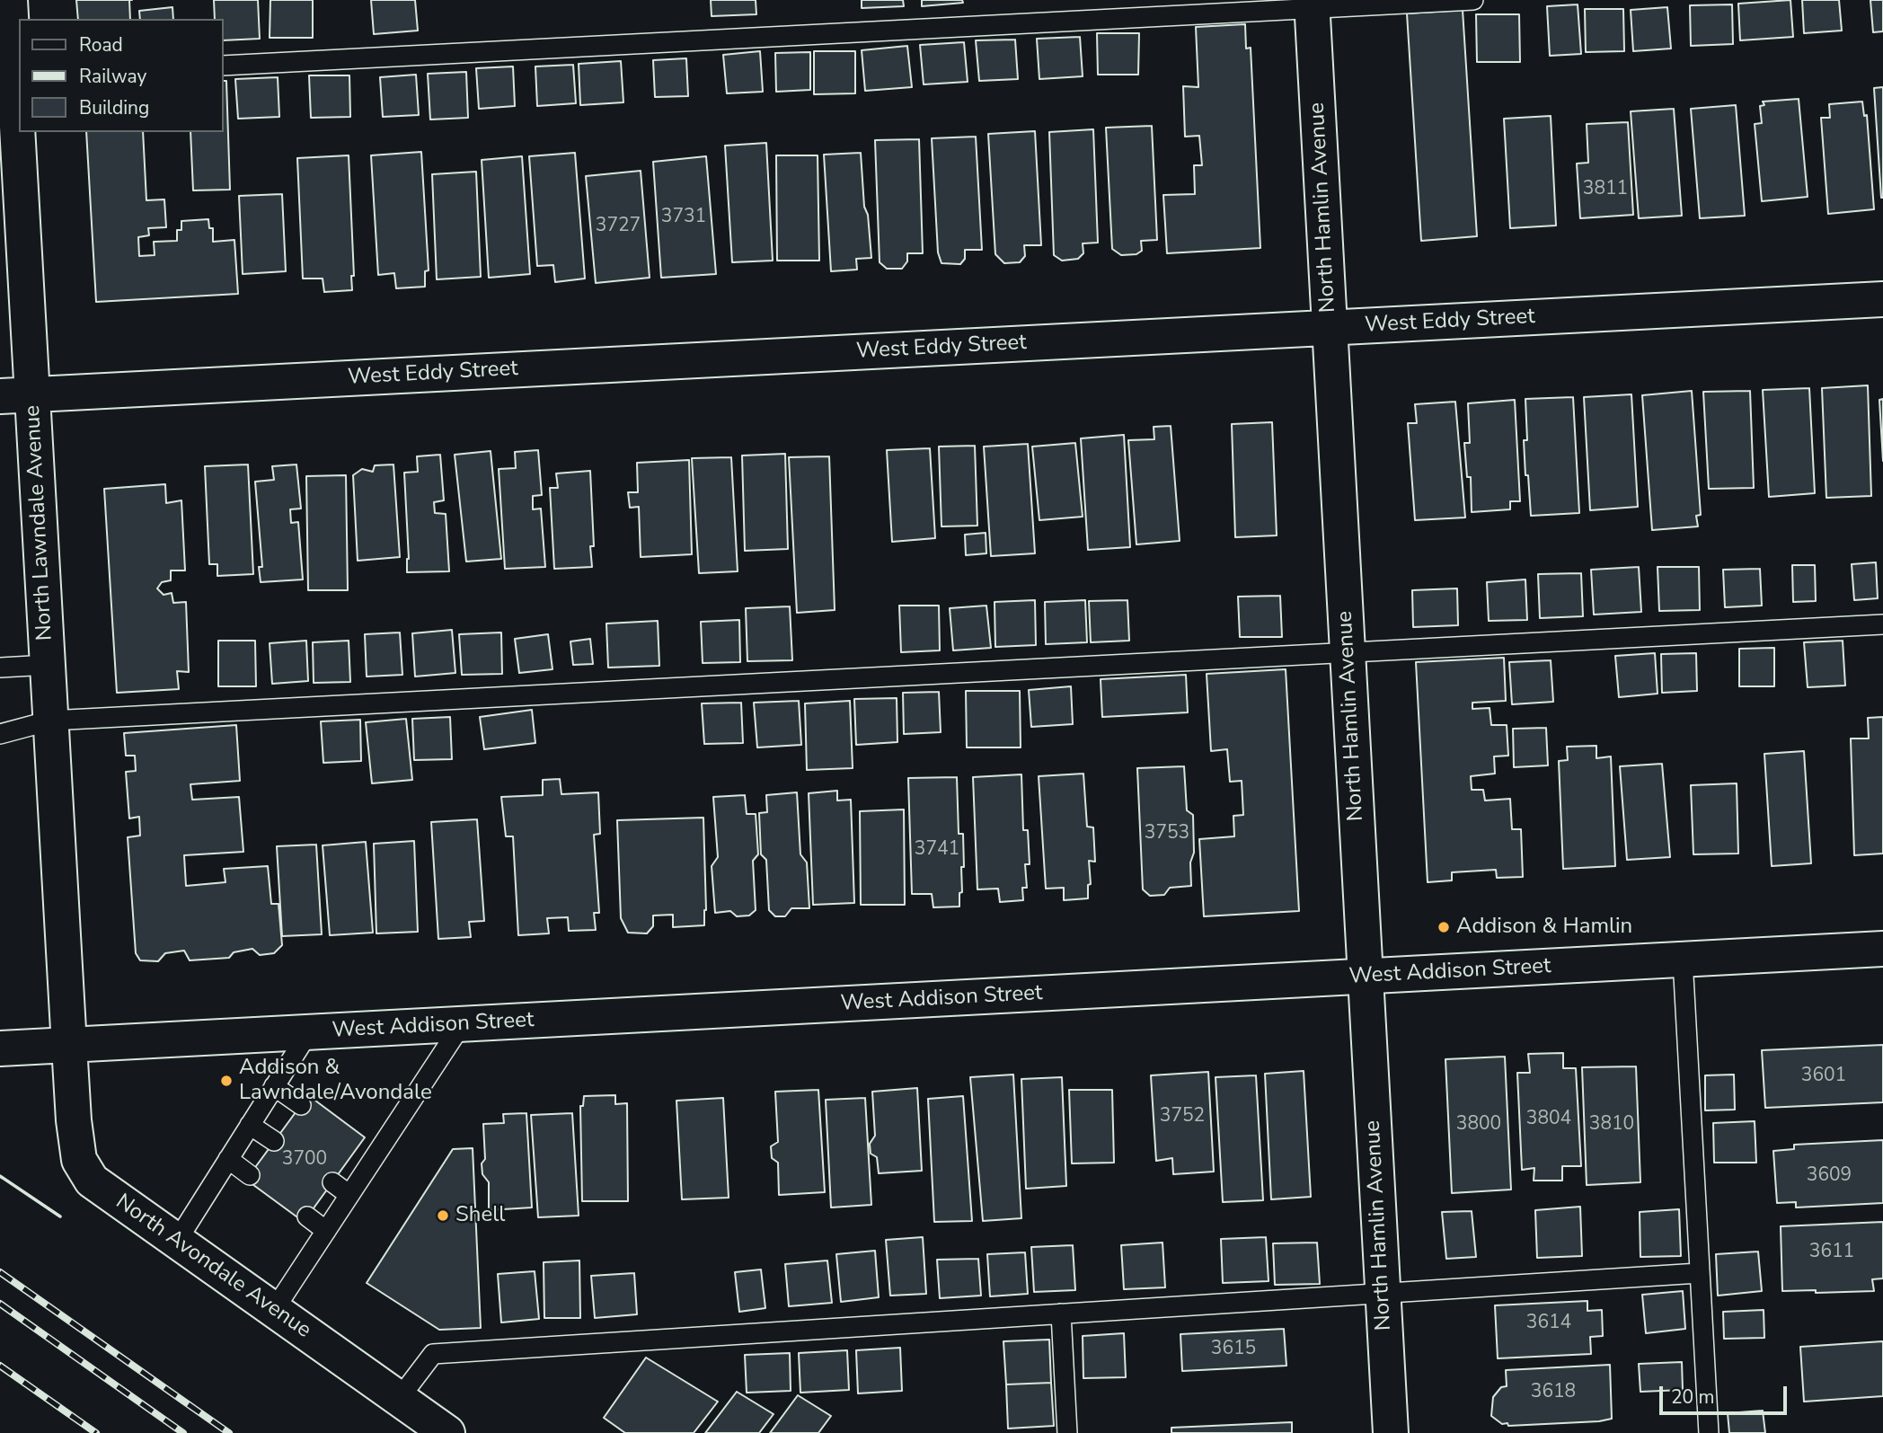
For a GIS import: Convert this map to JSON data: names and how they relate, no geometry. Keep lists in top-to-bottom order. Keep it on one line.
{"streets":{"street":["North Hamlin Avenue","West Eddy Street","North Lawndale Avenue","West Addison Street","North Avondale Avenue"]},"crossings":[["North Hamlin Avenue","West Eddy Street"],["North Hamlin Avenue","West Addison Street"],["West Eddy Street","North Lawndale Avenue"],["North Lawndale Avenue","West Addison Street"],["North Lawndale Avenue","North Avondale Avenue"],["West Addison Street","North Avondale Avenue"]],"places":["Addison & Hamlin","Addison & Lawndale/Avondale","Shell"],"house_numbers":["3811","3731","3727","3753","3741","3601","3752","3804","3800","3810","3700","3609","3611","3614","3615","3618"],"legend":["Road","Railway","Building"],"scale_bar":"20 m"}
